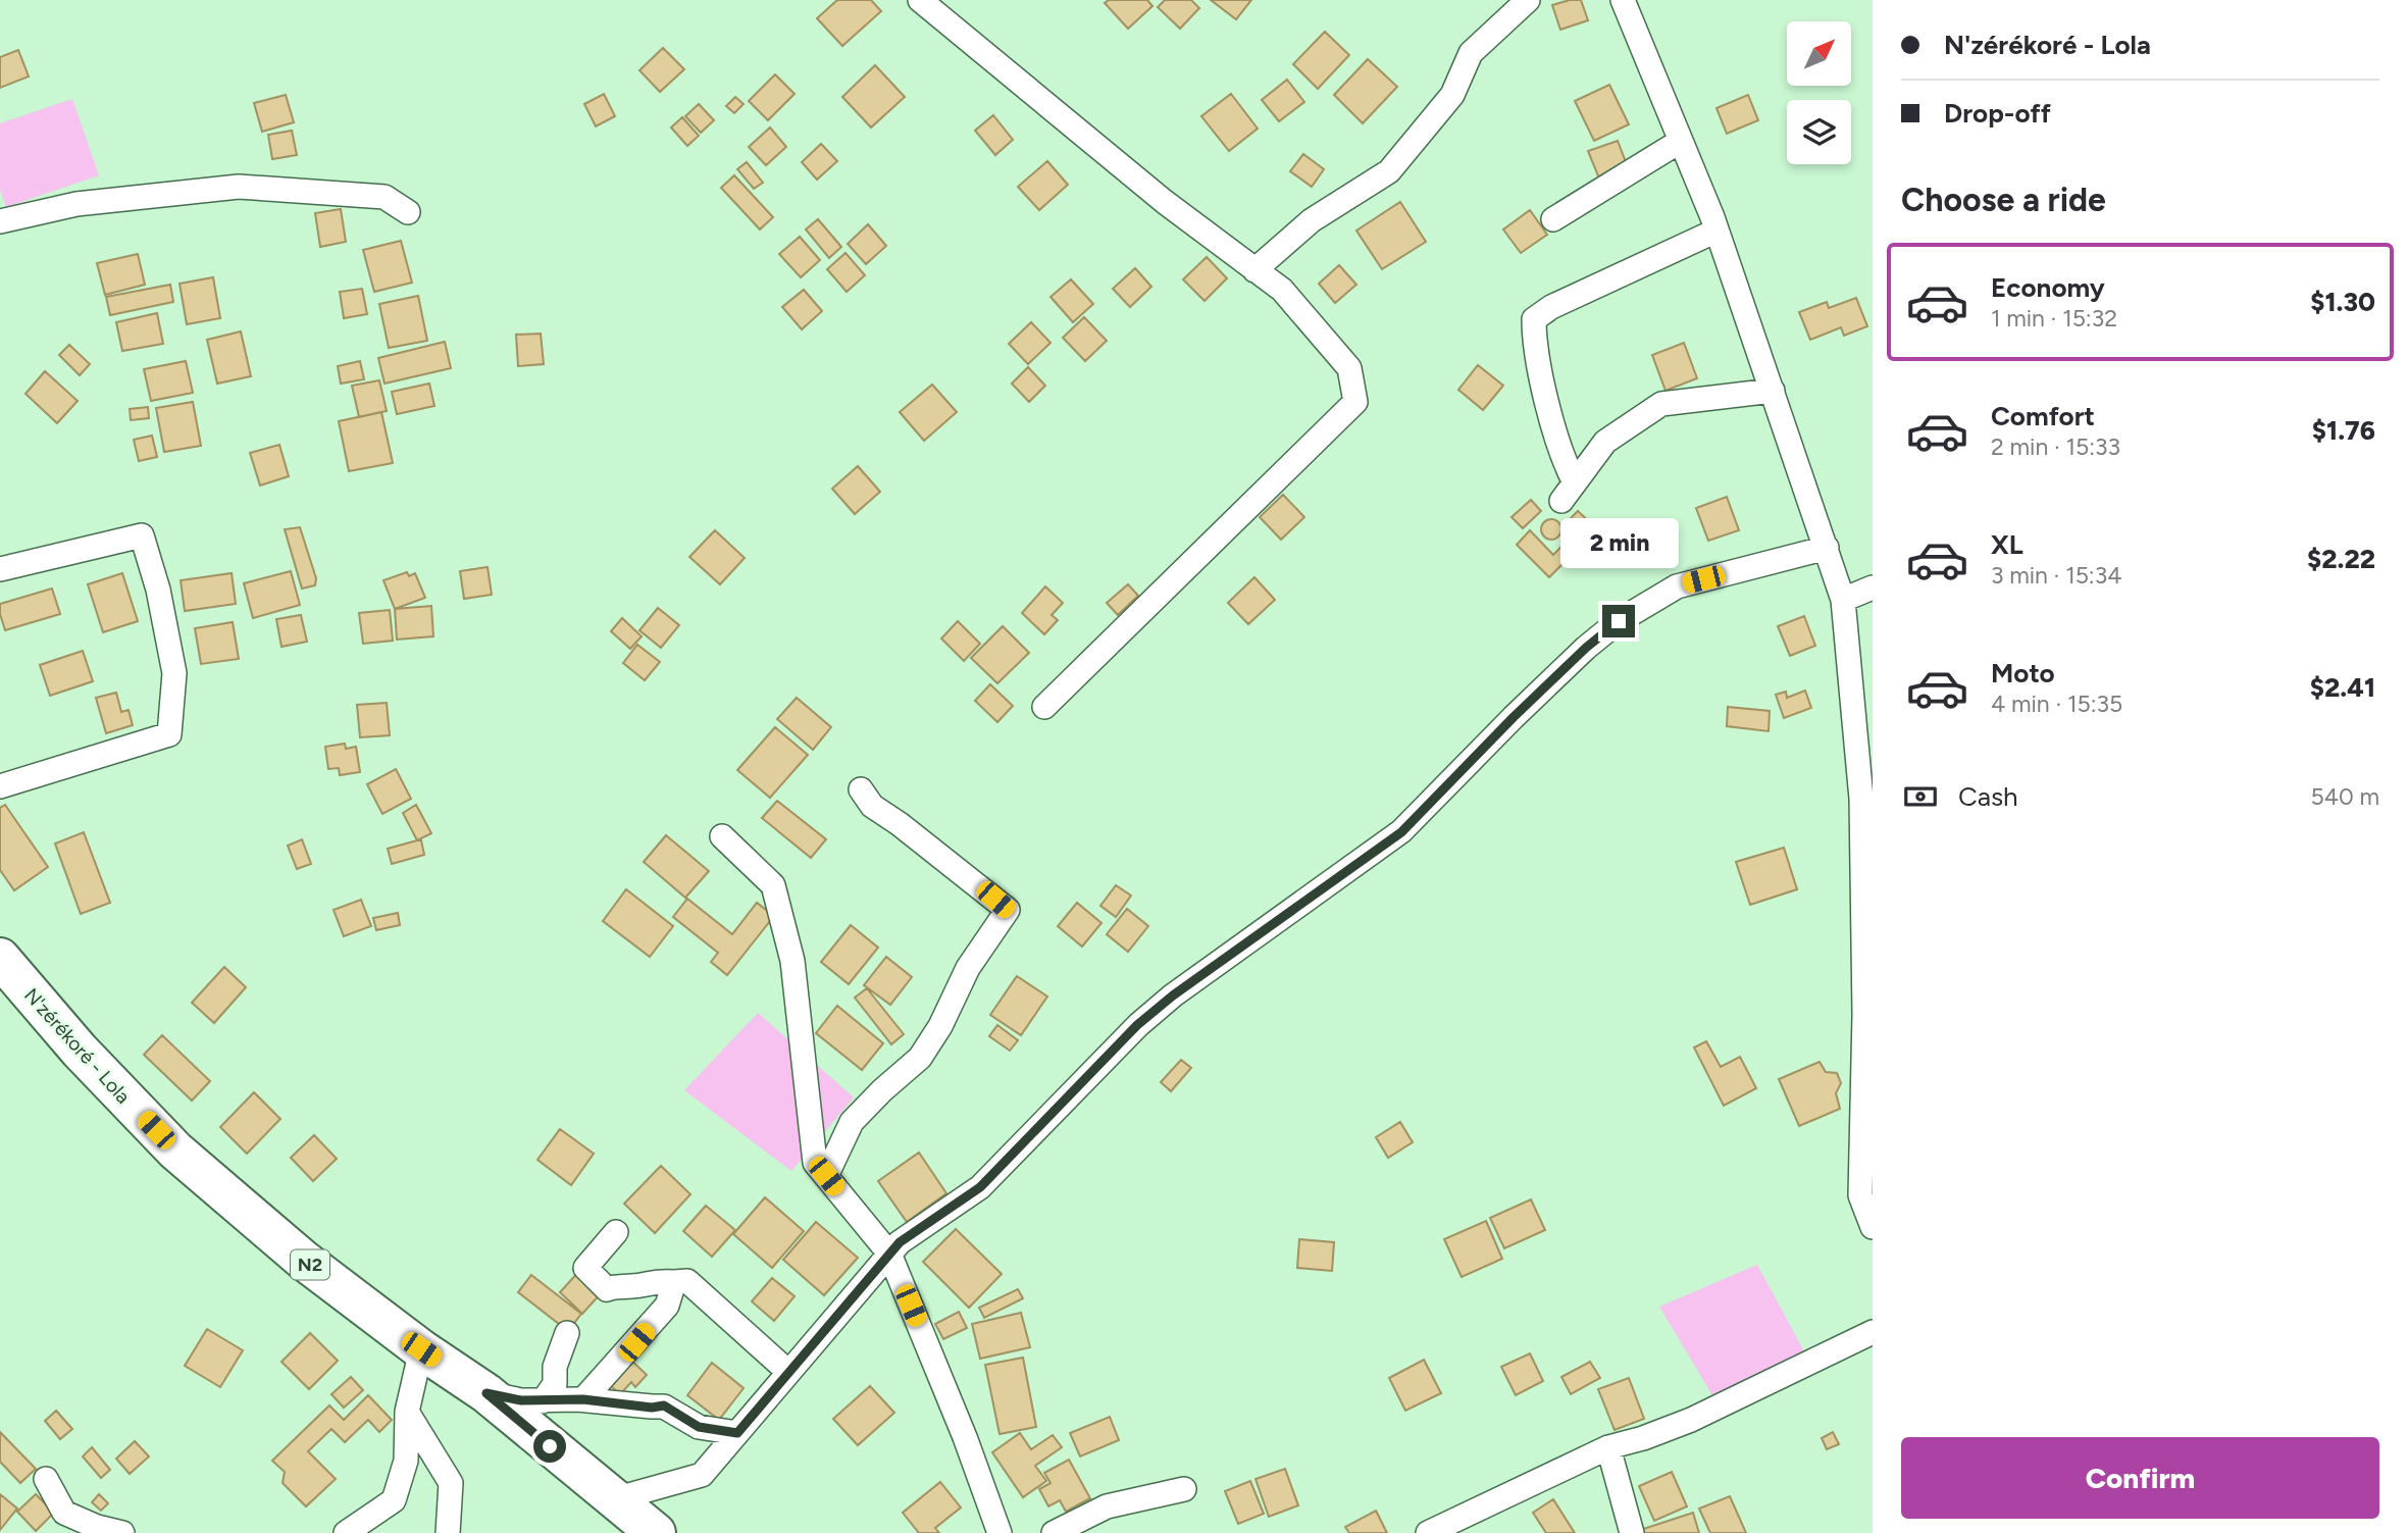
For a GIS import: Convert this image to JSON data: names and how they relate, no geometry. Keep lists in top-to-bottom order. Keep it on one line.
{"streets":{"highway":["N'zérékoré - Lola","N2"]},"north":"top right","page":{"banner":["N'zérékoré - Lola","Drop-off"],"heading":"Choose a ride","list":[{"name":"Economy","note":"1 min · 15:32","value":"$1.30"},{"name":"Comfort","note":"2 min · 15:33","value":"$1.76"},{"name":"XL","note":"3 min · 15:34","value":"$2.22"},{"name":"Moto","note":"4 min · 15:35","value":"$2.41"}],"bubble":"2 min","pay":["Cash","540 m"],"buttons":"Confirm"}}
